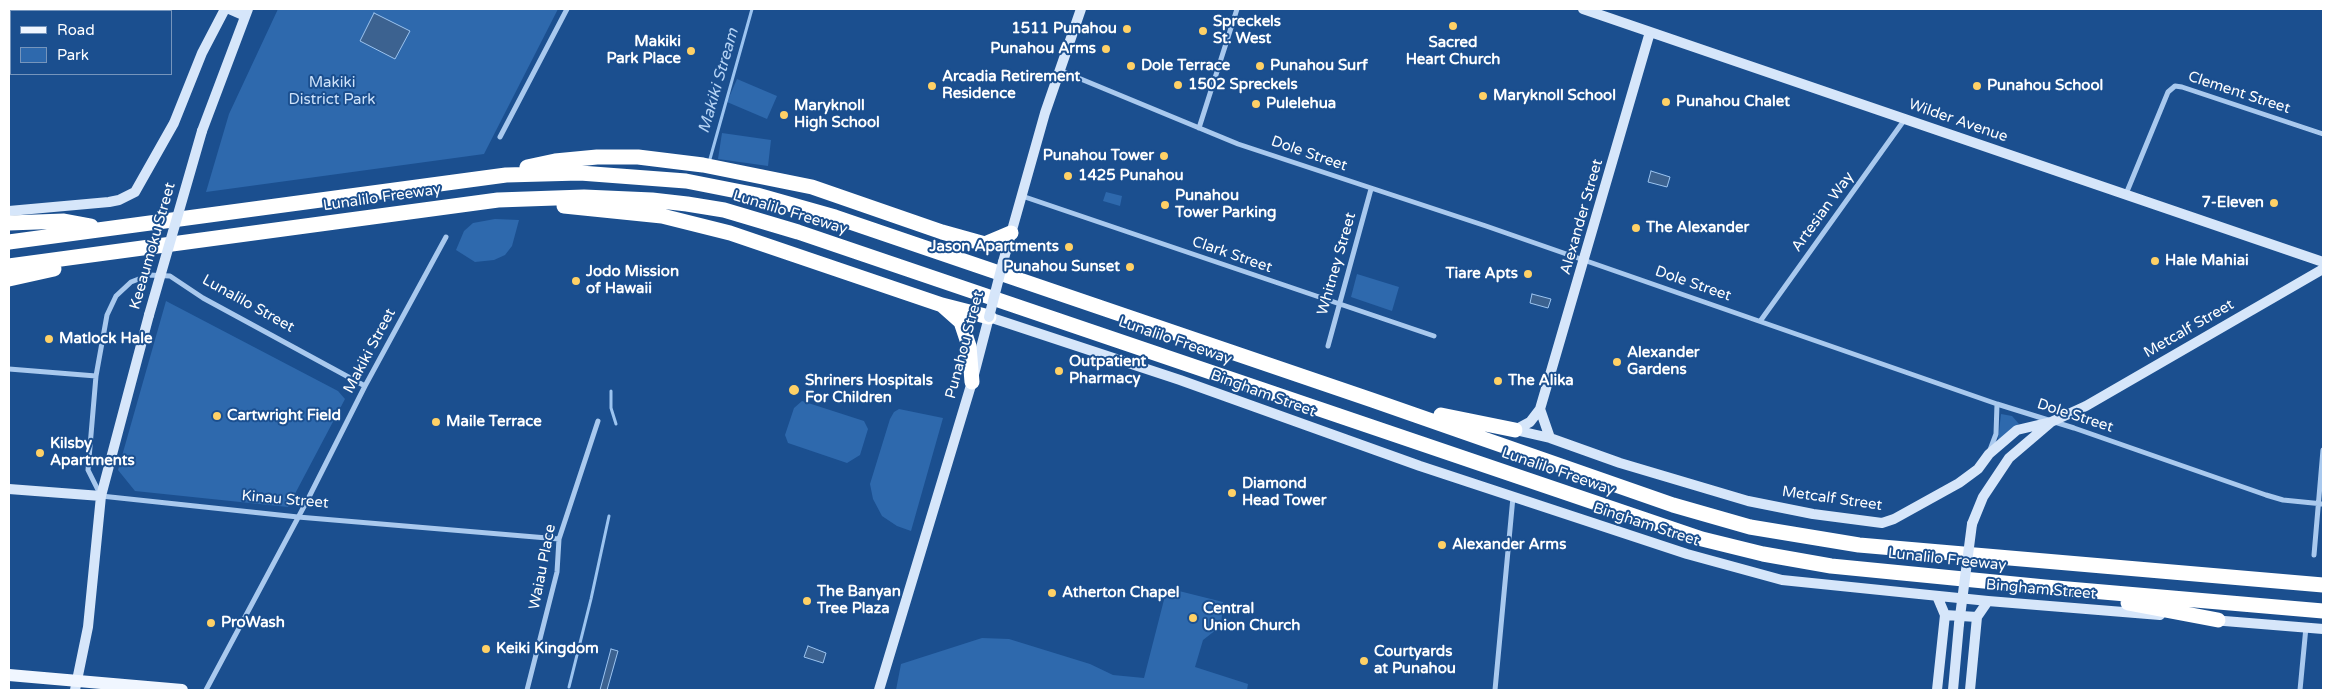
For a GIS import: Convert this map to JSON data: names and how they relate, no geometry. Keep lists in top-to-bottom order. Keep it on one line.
{"streets":{"highway":["Lunalilo Freeway"],"street":["Clement Street","Wilder Avenue","Dole Street","Artesian Way","Alexander Street","Keeaumoku Street","Clark Street","Whitney Street","Lunalilo Street","Metcalf Street","Punahou Street","Makiki Street","Bingham Street","Kinau Street","Waiau Place"]},"crossings":[["Clement Street","Wilder Avenue"],["Wilder Avenue","Artesian Way"],["Wilder Avenue","Alexander Street"],["Dole Street","Artesian Way"],["Dole Street","Alexander Street"],["Dole Street","Whitney Street"],["Dole Street","Metcalf Street"],["Dole Street","Punahou Street"],["Alexander Street","Metcalf Street"],["Keeaumoku Street","Lunalilo Street"],["Keeaumoku Street","Kinau Street"],["Clark Street","Whitney Street"],["Clark Street","Punahou Street"],["Lunalilo Street","Makiki Street"],["Punahou Street","Bingham Street"],["Makiki Street","Kinau Street"],["Kinau Street","Waiau Place"]],"water":["Makiki Stream"],"parks":["Makiki District Park"],"places":["Sacred Heart Church","1511 Punahou","Spreckels St. West","Punahou Arms","Makiki Park Place","Dole Terrace","Punahou Surf","1502 Spreckels","Arcadia Retirement Residence","Punahou School","Maryknoll School","Punahou Chalet","Pulelehua","Maryknoll High School","Punahou Tower","1425 Punahou","7-Eleven","Punahou Tower Parking","The Alexander","Jason Apartments","Hale Mahiai","Punahou Sunset","Tiare Apts","Jodo Mission of Hawaii","Matlock Hale","Alexander Gardens","Outpatient Pharmacy","The Alika","Shriners Hospitals For Children","Cartwright Field","Maile Terrace","Kilsby Apartments","Diamond Head Tower","Alexander Arms","Atherton Chapel","The Banyan Tree Plaza","Central Union Church","ProWash","Keiki Kingdom","Courtyards at Punahou"],"legend":["Road","Park"]}
